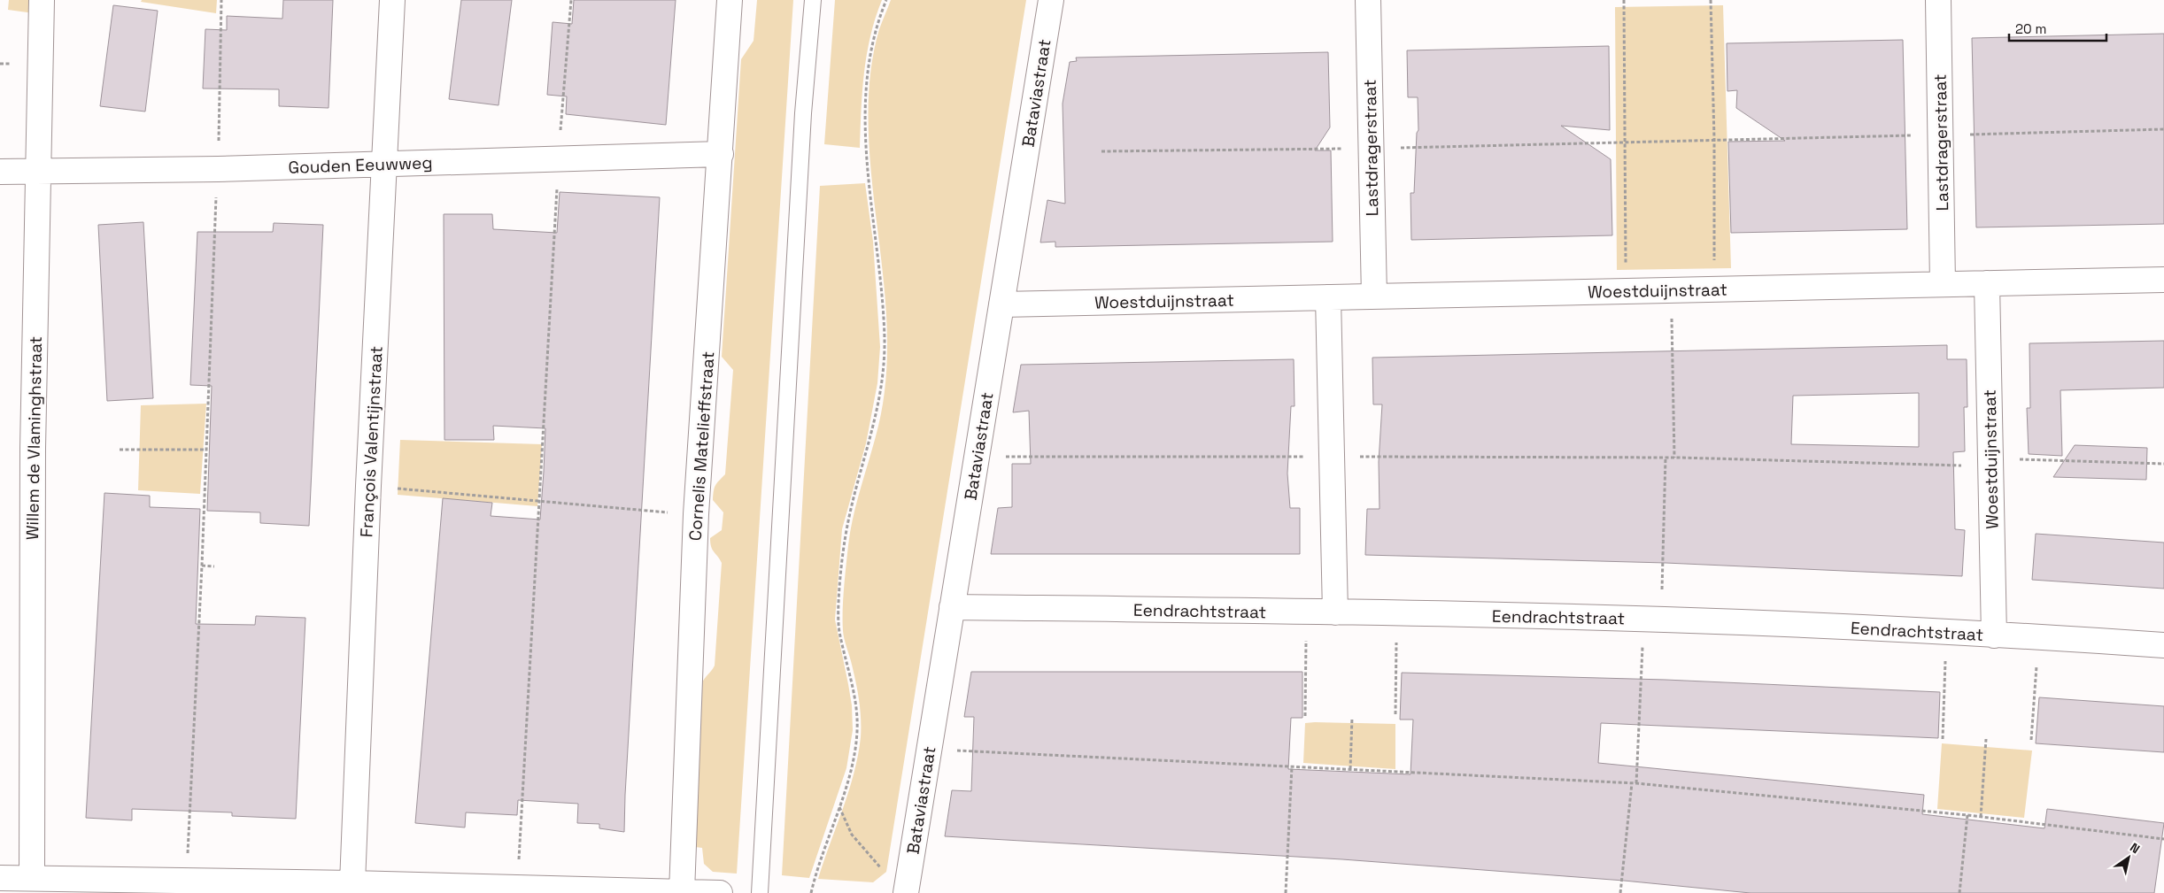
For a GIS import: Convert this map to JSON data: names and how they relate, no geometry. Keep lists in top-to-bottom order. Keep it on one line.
{"streets":{"street":["Bataviastraat","Lastdragerstraat","Gouden Eeuwweg","Woestduijnstraat","Willem de Vlaminghstraat","François Valentijnstraat","Cornelis Matelieffstraat","Eendrachtstraat"]},"crossings":[["Bataviastraat","Woestduijnstraat"],["Bataviastraat","Eendrachtstraat"],["Lastdragerstraat","Woestduijnstraat"],["Gouden Eeuwweg","Willem de Vlaminghstraat"],["Gouden Eeuwweg","François Valentijnstraat"],["Gouden Eeuwweg","Cornelis Matelieffstraat"],["Woestduijnstraat","Eendrachtstraat"]],"scale_bar":"20 m","north":"top right"}
